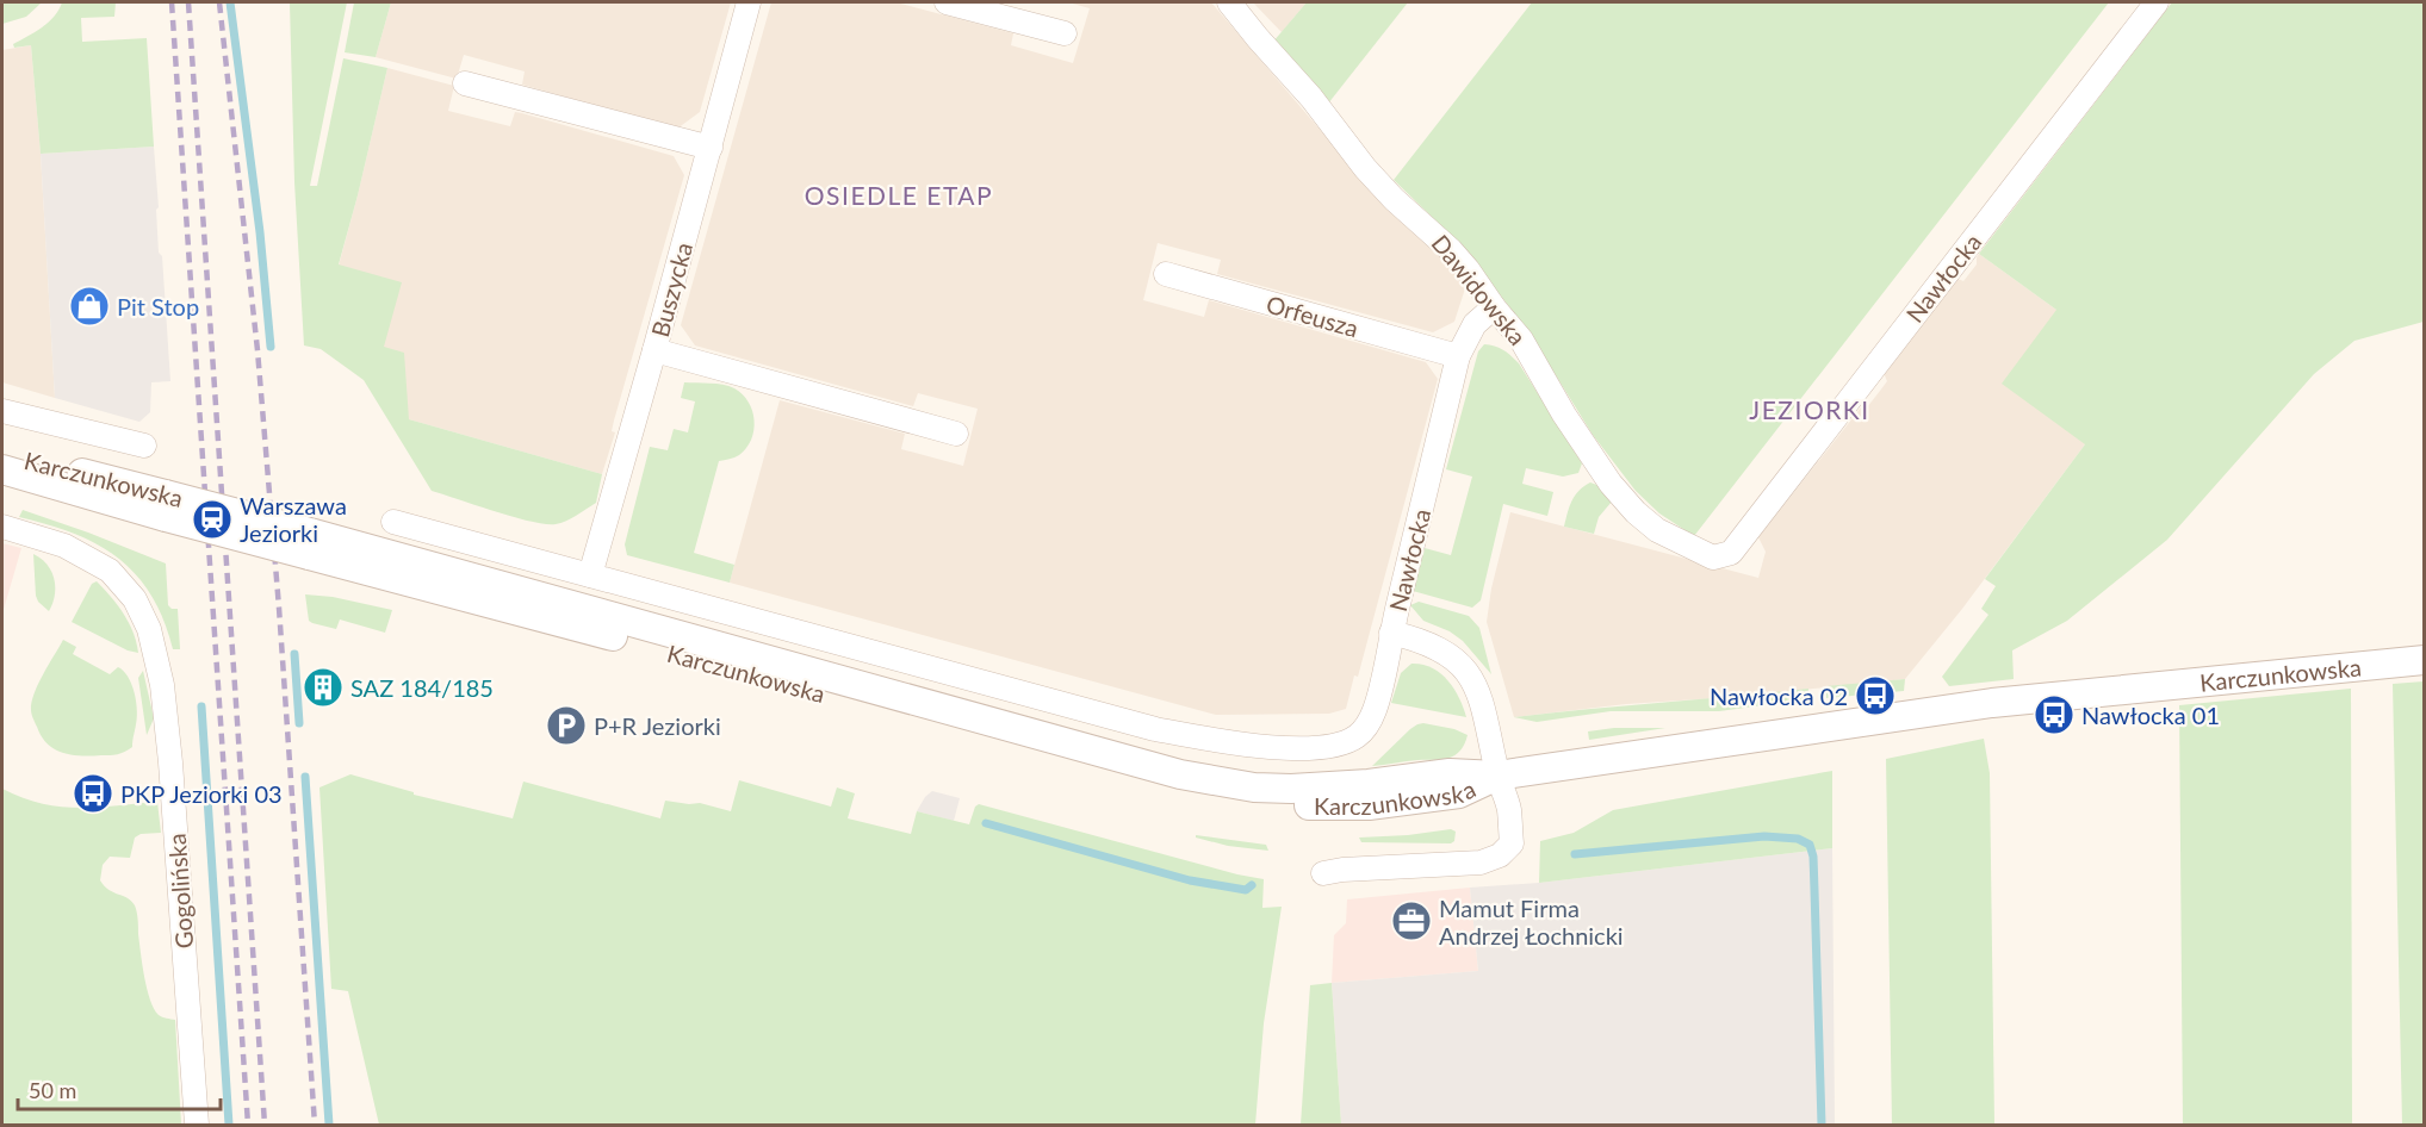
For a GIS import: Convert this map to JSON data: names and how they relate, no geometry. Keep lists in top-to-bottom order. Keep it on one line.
{"streets":{"street":["Nawłocka","Buszycka","Dawidowska","Orfeusza","Karczunkowska","Gogolińska"]},"crossings":[["Nawłocka","Dawidowska"],["Nawłocka","Orfeusza"],["Nawłocka","Karczunkowska"]],"districts":["OSIEDLE ETAP","JEZIORKI"],"places":{"shop":["Pit Stop"],"station":["Warszawa Jeziorki"],"building":["SAZ 184/185"],"bus stop":["Nawłocka 02","Nawłocka 01","PKP Jeziorki 03"],"parking":["P+R Jeziorki"],"office":["Mamut Firma Andrzej Łochnicki"]},"scale_bar":"50 m"}
